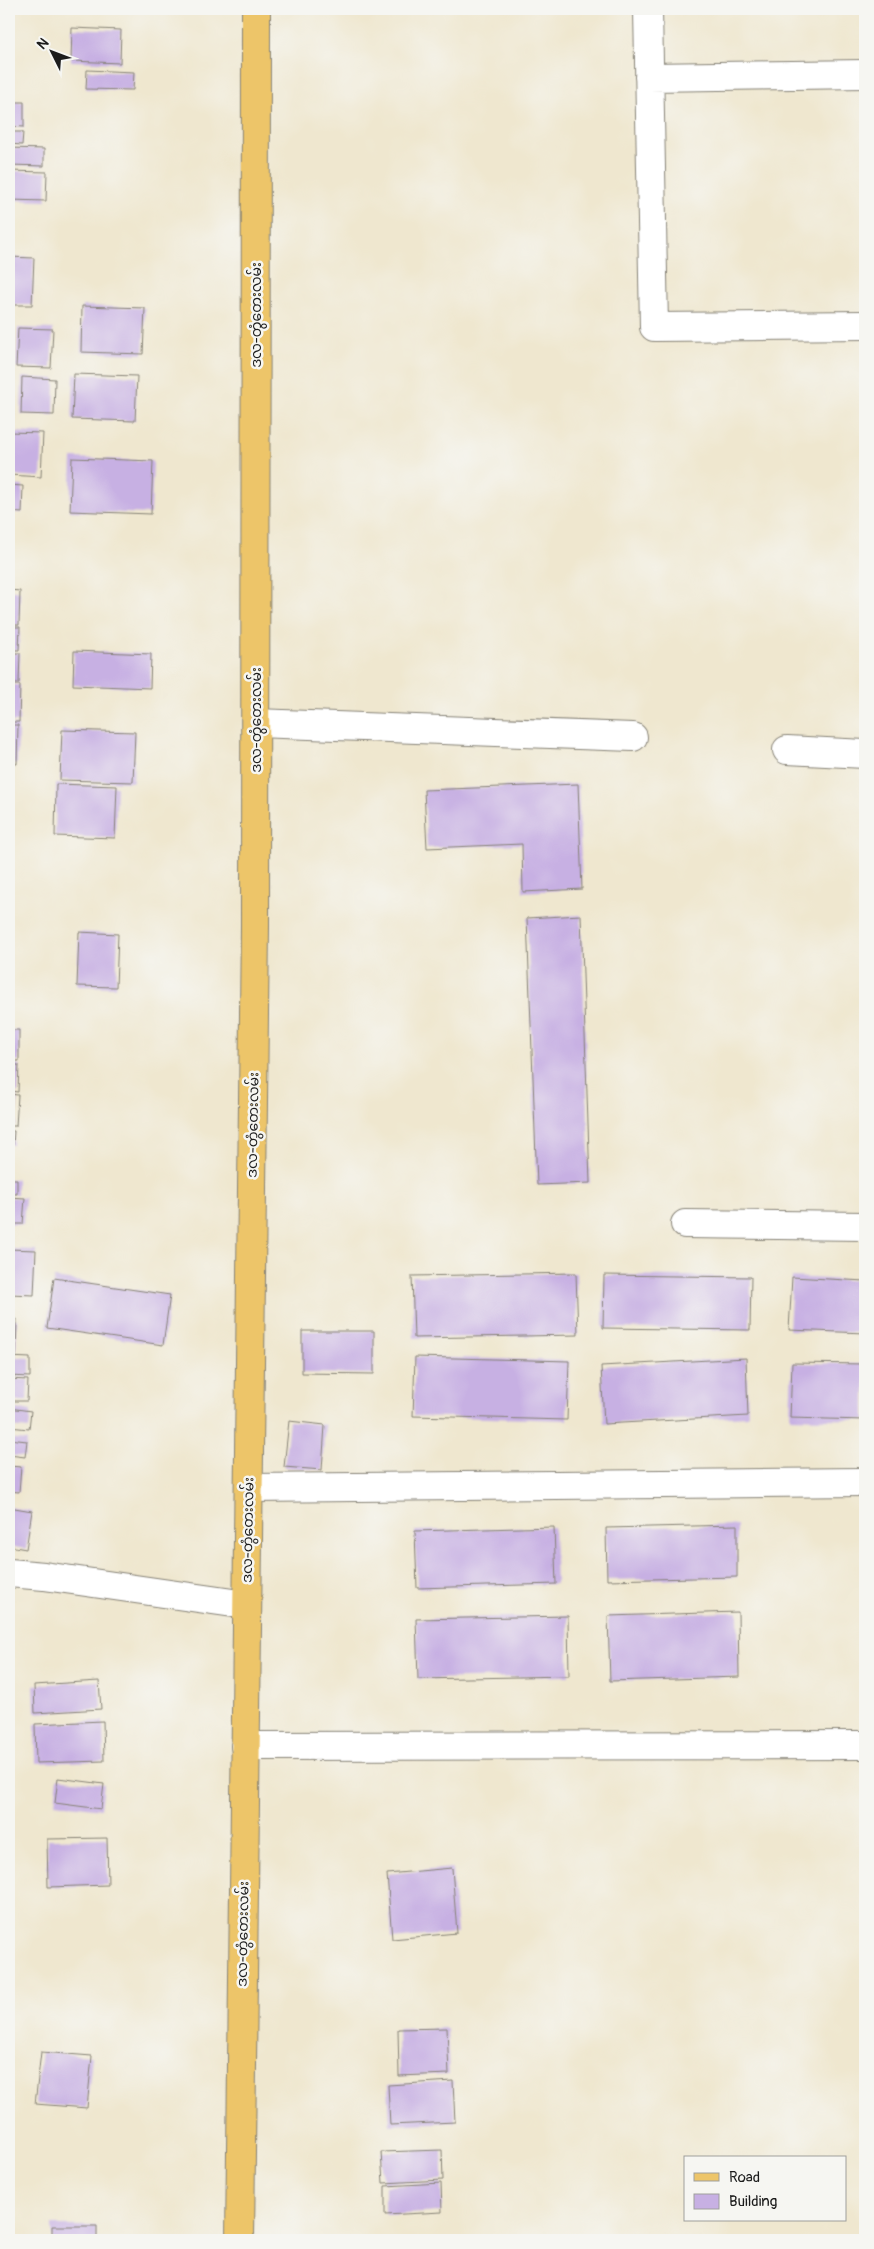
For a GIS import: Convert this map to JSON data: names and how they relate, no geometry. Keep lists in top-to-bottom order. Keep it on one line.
{"streets":{"main road":["ဒလ-တွံတေးလမ်း"]},"legend":["Road","Building"],"north":"top left"}
